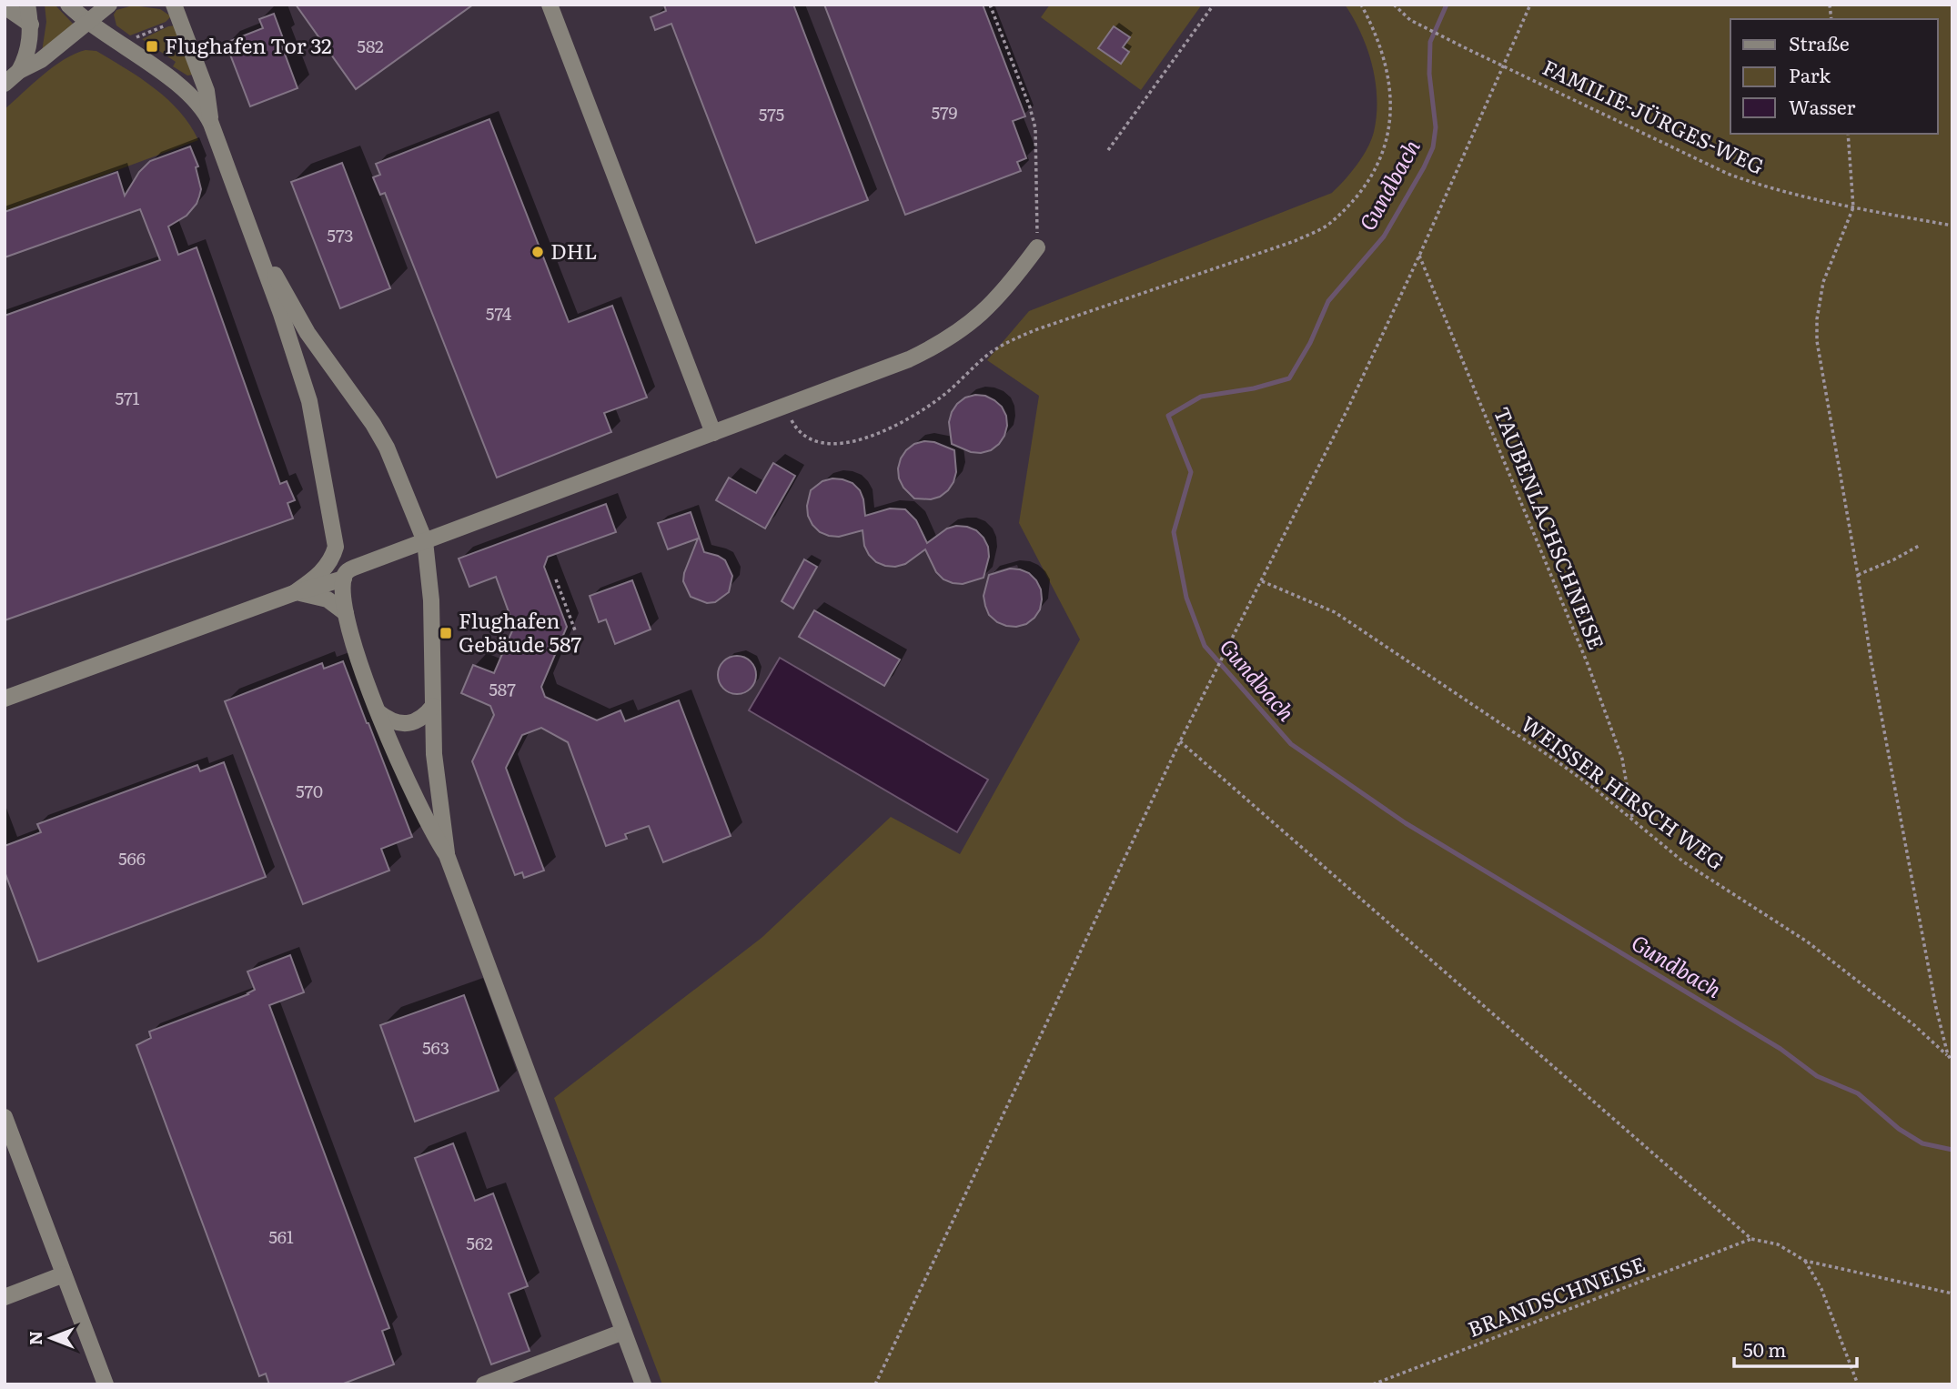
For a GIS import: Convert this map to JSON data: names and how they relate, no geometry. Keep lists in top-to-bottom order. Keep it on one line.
{"streets":{"path":["FAMILIE-JÜRGES-WEG","TAUBENLACHSCHNEISE","WEISSER HIRSCH WEG","BRANDSCHNEISE"]},"crossings":[["TAUBENLACHSCHNEISE","WEISSER HIRSCH WEG"]],"water":["Gundbach"],"places":{"transit":["Flughafen Tor 32","Flughafen Gebäude 587"],"other":["DHL"]},"house_numbers":["582","579","575","573","574","571","587","570","566","563","561","562"],"legend":["Straße","Park","Wasser"],"scale_bar":"50 m","north":"left"}
